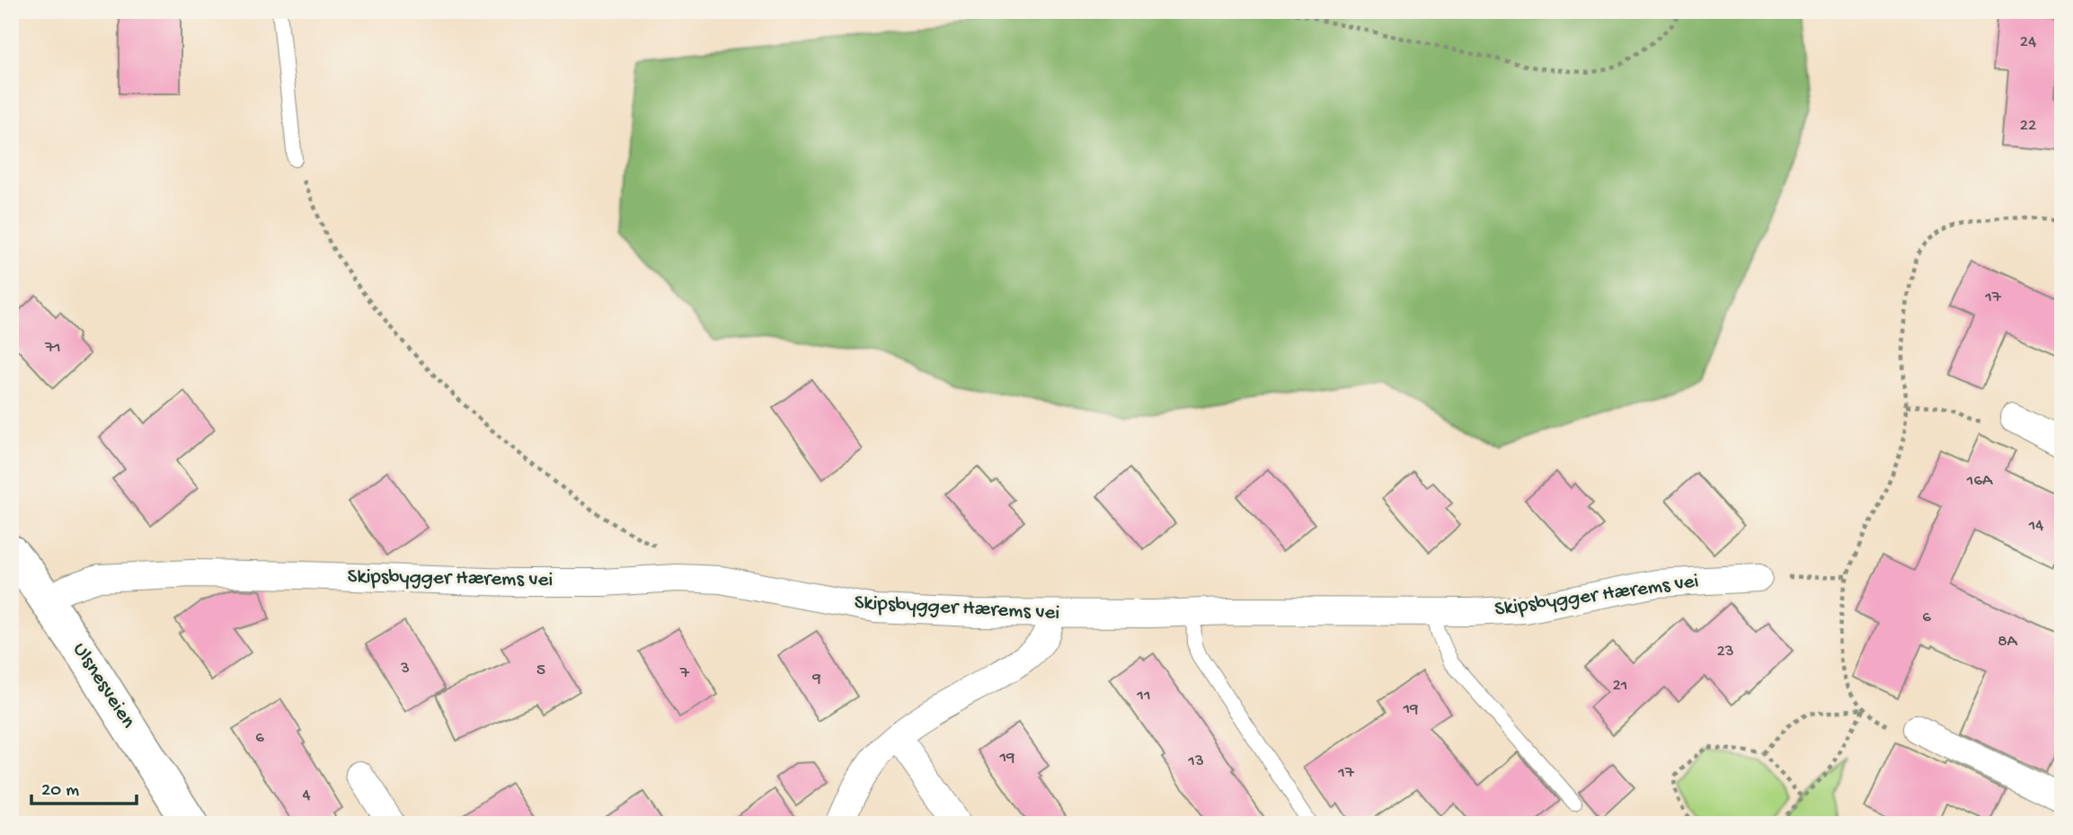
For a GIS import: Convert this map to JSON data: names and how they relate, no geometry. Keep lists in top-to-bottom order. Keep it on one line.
{"streets":{"street":["Skipsbygger Hærems vei","Ulsnesveien"]},"crossings":[["Skipsbygger Hærems vei","Ulsnesveien"]],"house_numbers":["24","22","17","71","16A","14","6","8A","23","3","5","7","9","21","11","19","6","19","13","17","4"],"scale_bar":"20 m"}
